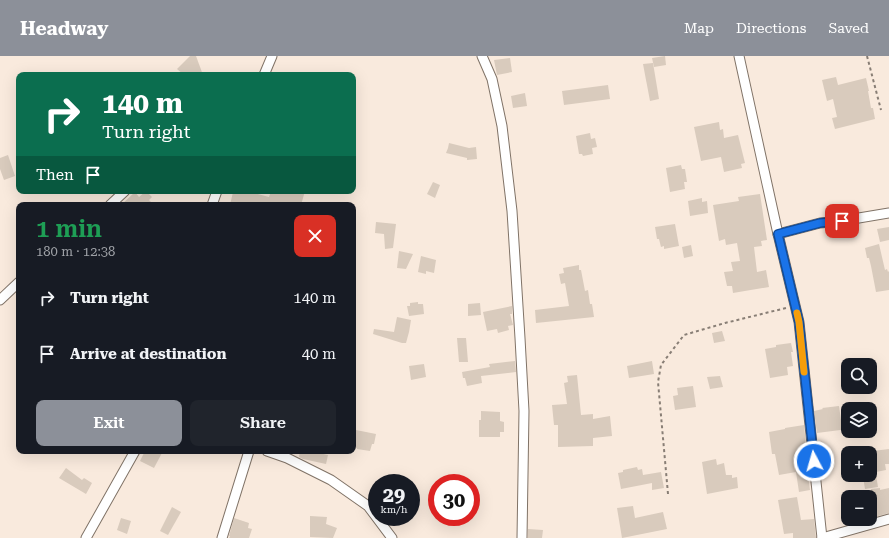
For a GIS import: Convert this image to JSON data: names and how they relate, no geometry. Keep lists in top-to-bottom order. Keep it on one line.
{"page":{"header":"Headway","nav":["Map","Directions","Saved"],"turn":["140 m","Turn right"],"then":"Then","heading":["1 min","180 m · 12:38"],"list":[{"name":"Turn right","value":"140 m"},{"name":"Arrive at destination","value":"40 m"}],"map_buttons":["+","−"],"buttons":["Exit","Share"],"speed":"29 km/h","limit":"30"}}
